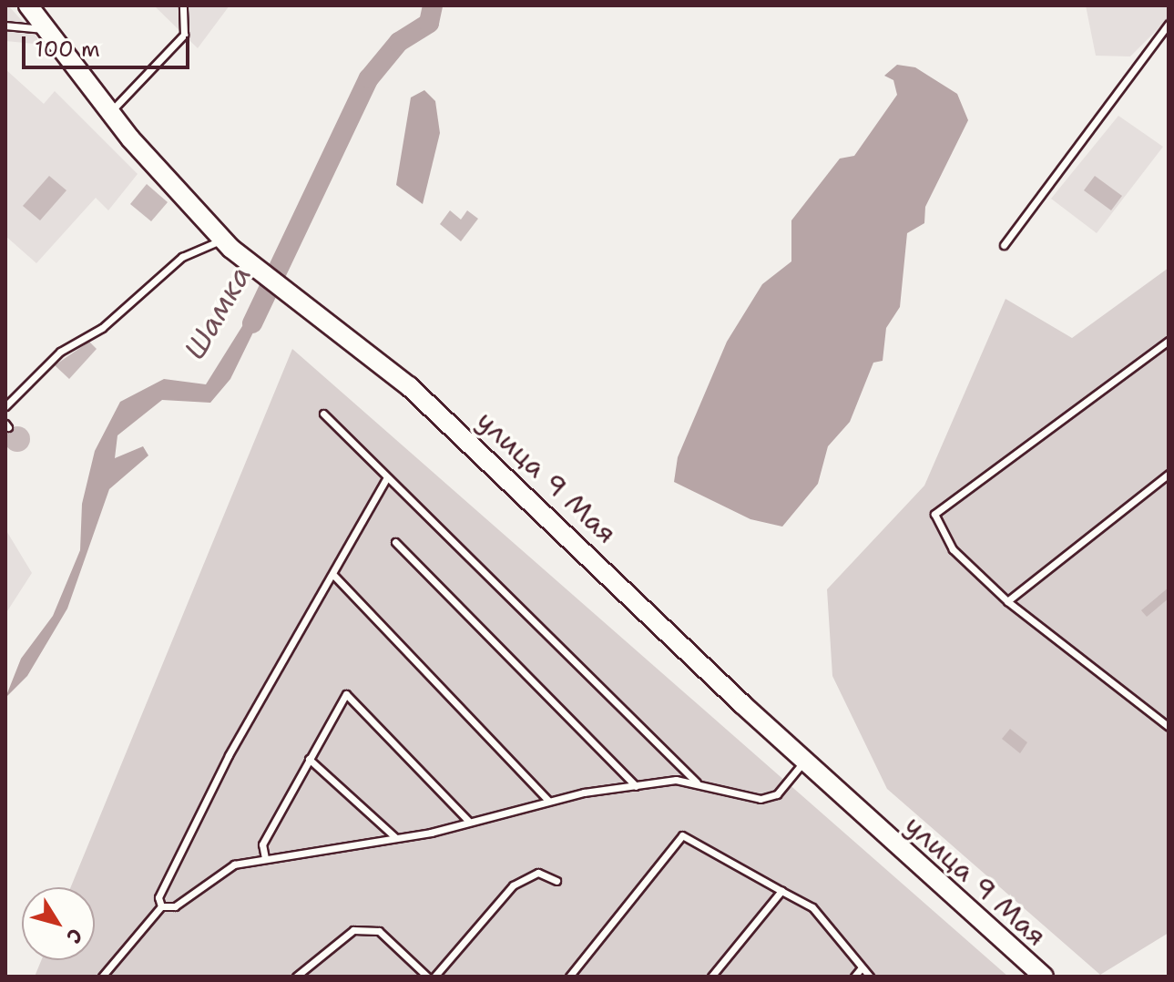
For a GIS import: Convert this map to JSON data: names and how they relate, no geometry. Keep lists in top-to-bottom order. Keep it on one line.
{"streets":{"main road":["улица 9 Мая"]},"water":["Шамка"],"scale_bar":"100 m","north":"bottom right"}
